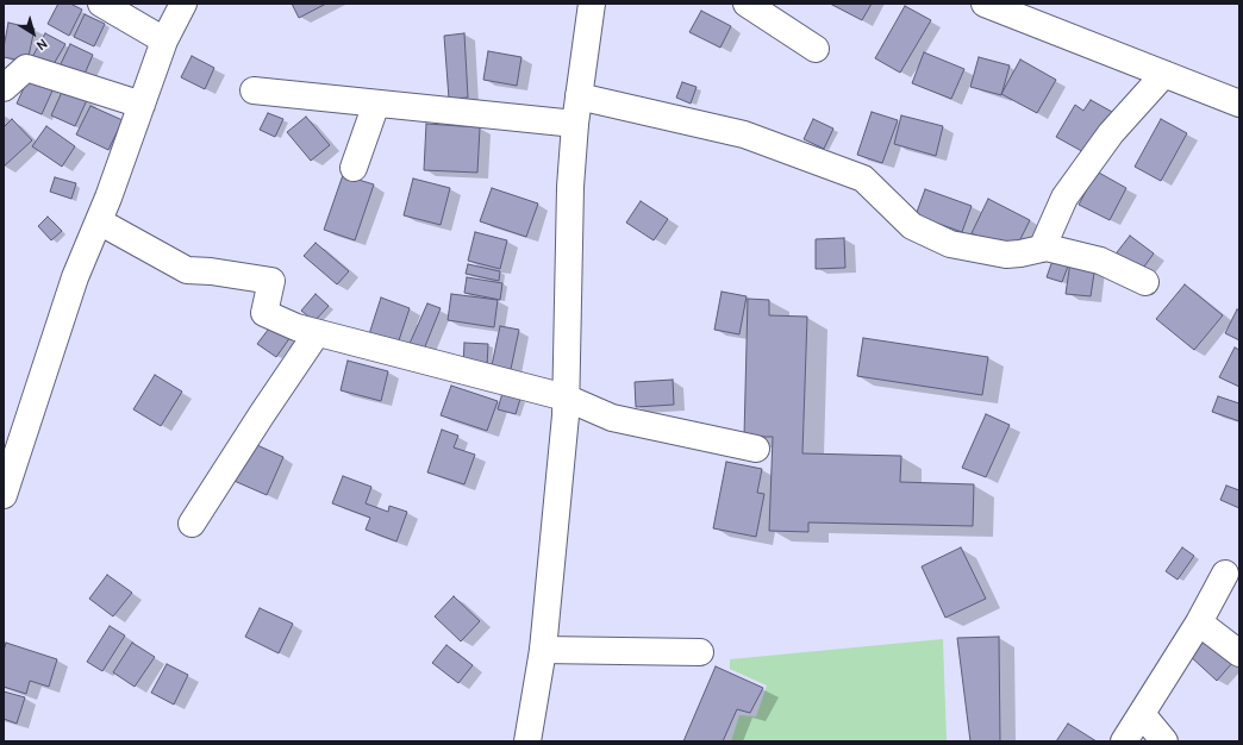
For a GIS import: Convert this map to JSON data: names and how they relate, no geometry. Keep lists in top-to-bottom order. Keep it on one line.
{"north":"bottom right"}
